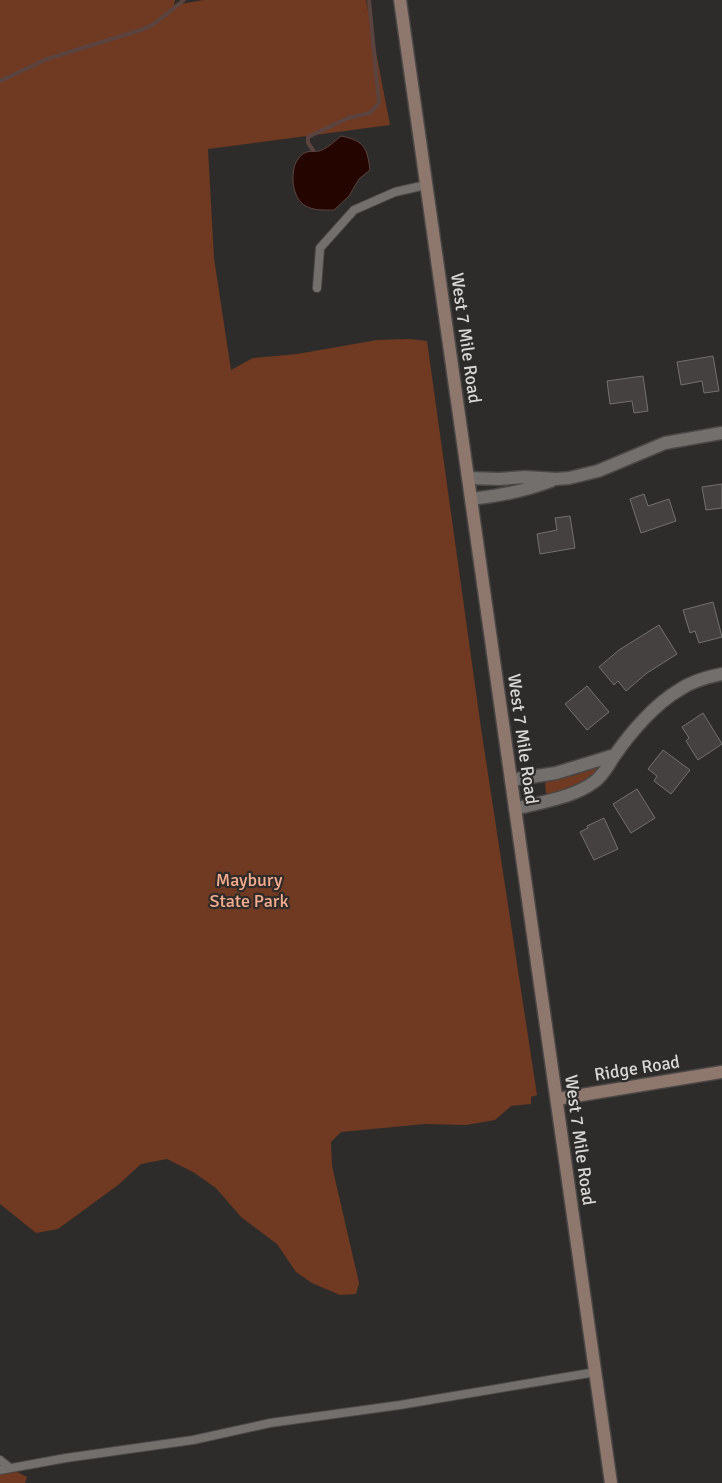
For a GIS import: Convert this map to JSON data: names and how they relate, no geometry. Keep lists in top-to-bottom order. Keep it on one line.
{"streets":{"street":["West 7 Mile Road","Ridge Road"]},"crossings":[["West 7 Mile Road","Ridge Road"]],"parks":["Maybury State Park"]}
